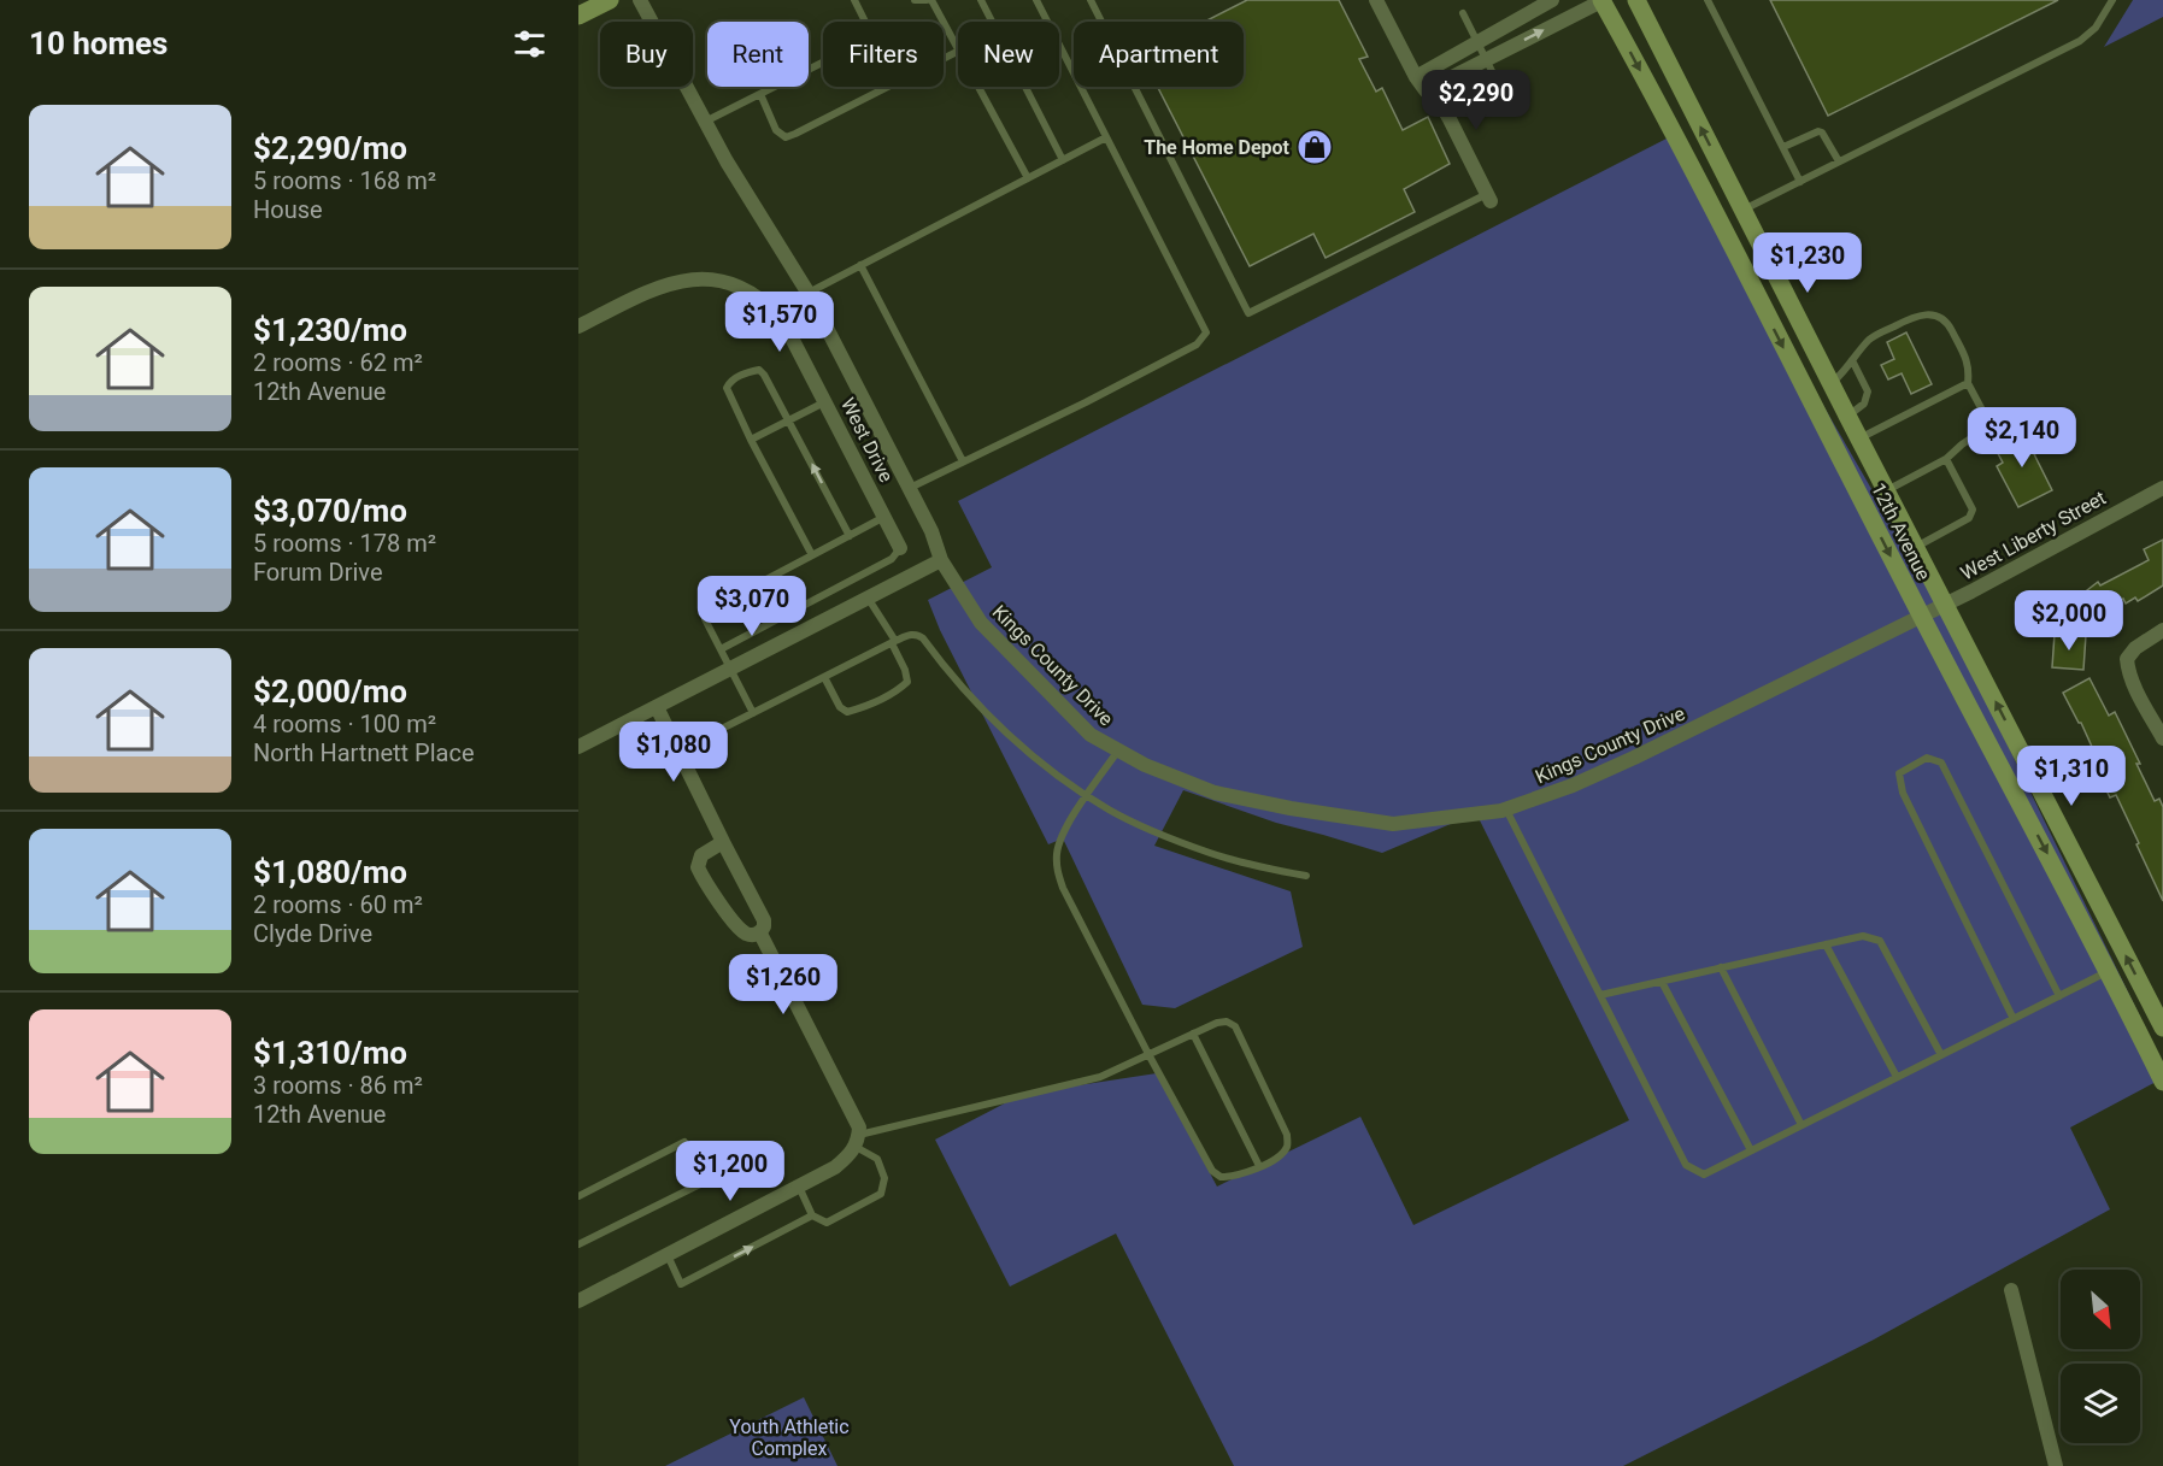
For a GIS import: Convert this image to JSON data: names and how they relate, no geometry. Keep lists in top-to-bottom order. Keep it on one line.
{"streets":{"main road":["12th Avenue"],"street":["West Drive","West Liberty Street","Kings County Drive"]},"crossings":[["12th Avenue","West Liberty Street"],["12th Avenue","Kings County Drive"],["West Liberty Street","Kings County Drive"]],"parks":["Youth Athletic Complex"],"places":{"shop":["The Home Depot"]},"north":"bottom right","page":{"heading":"10 homes","chip":["Buy","Rent","Filters","New","Apartment"],"price":["$2,290","$1,230","$1,570","$2,140","$3,070","$2,000","$1,080","$1,310","$1,260","$1,200"],"list":[{"name":"$2,290/mo","note":"5 rooms · 168 m² · House"},{"name":"$1,230/mo","note":"2 rooms · 62 m² · 12th Avenue"},{"name":"$3,070/mo","note":"5 rooms · 178 m² · Forum Drive"},{"name":"$2,000/mo","note":"4 rooms · 100 m² · North Hartnett Place"},{"name":"$1,080/mo","note":"2 rooms · 60 m² · Clyde Drive"},{"name":"$1,310/mo","note":"3 rooms · 86 m² · 12th Avenue"}]}}
